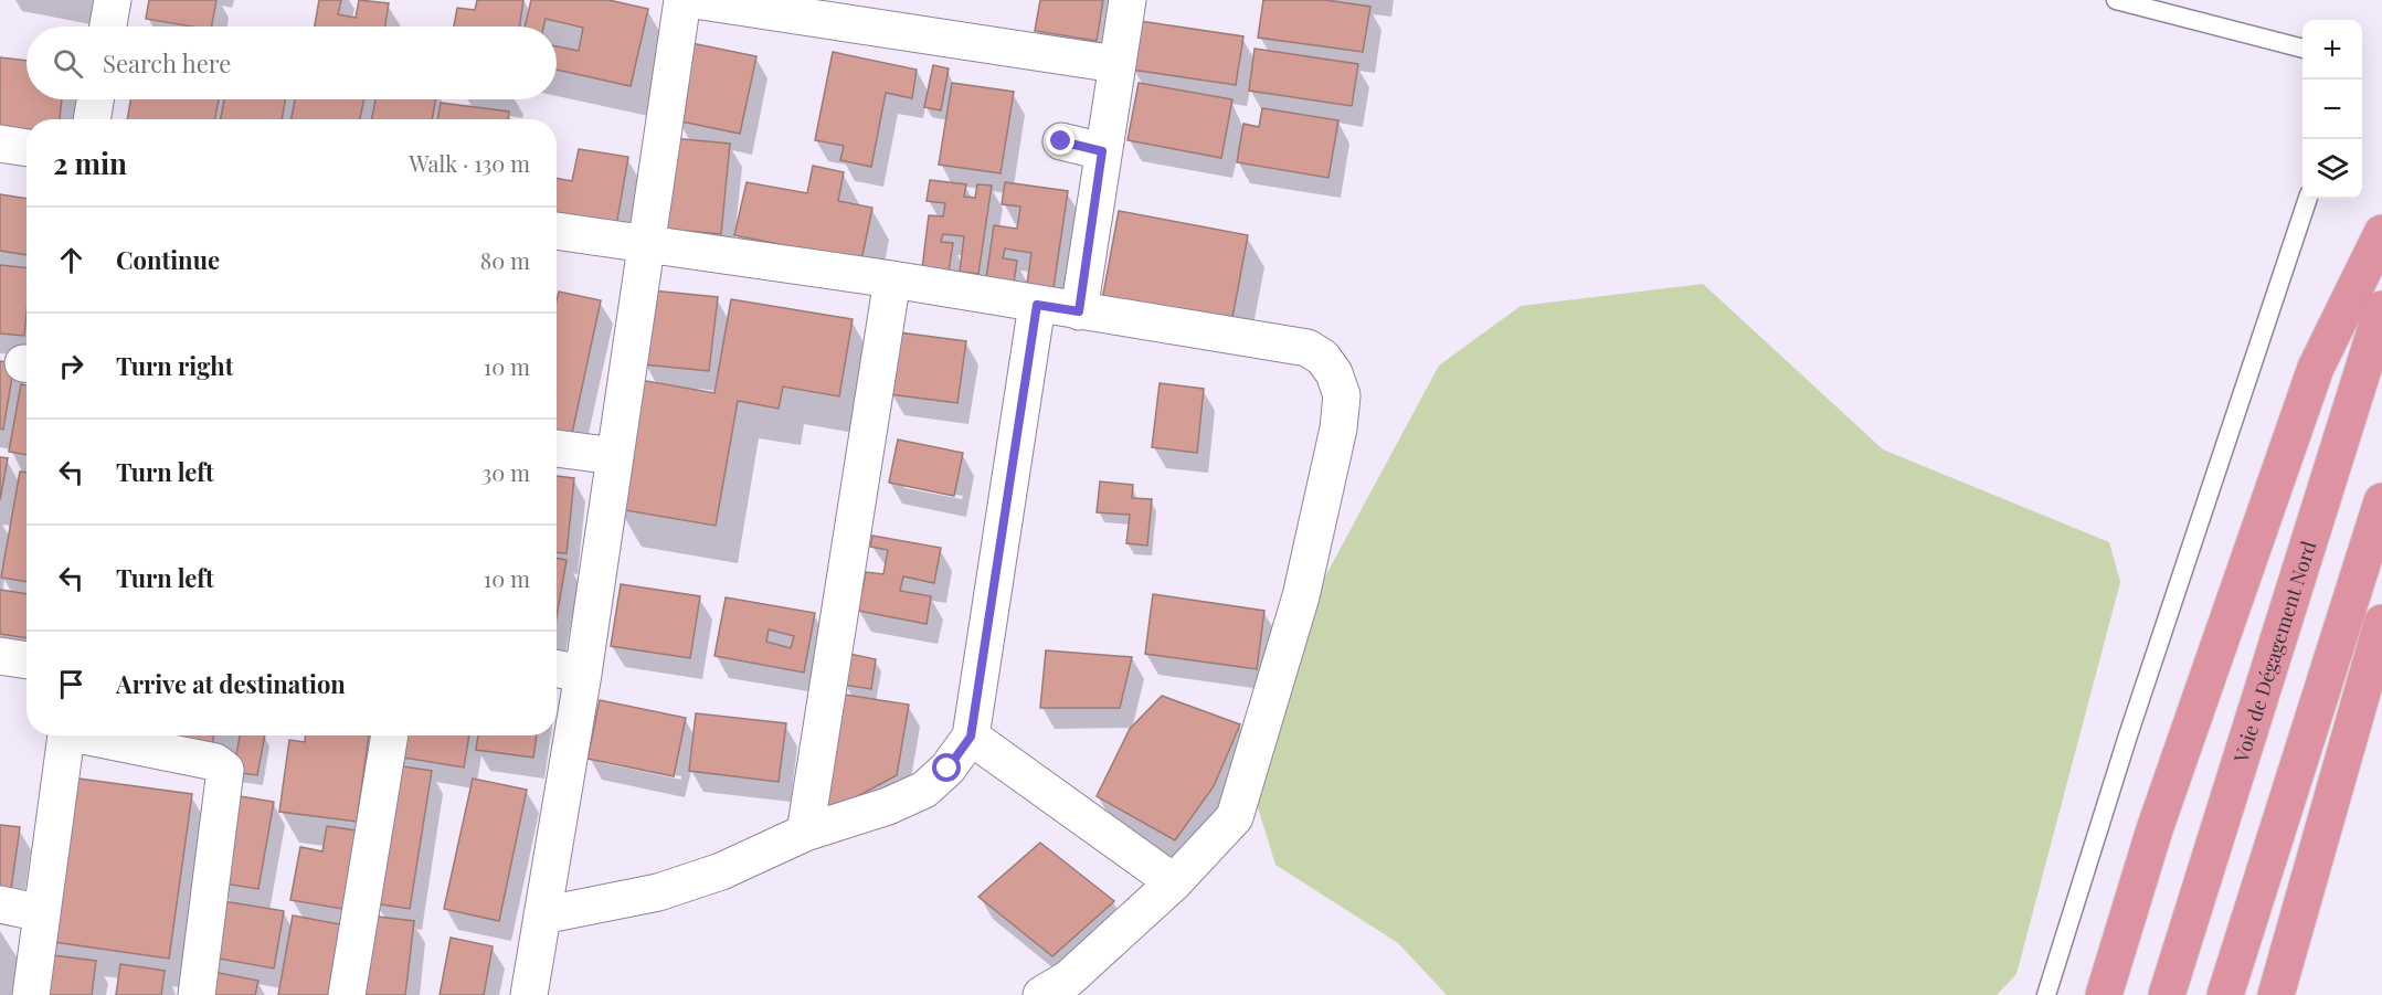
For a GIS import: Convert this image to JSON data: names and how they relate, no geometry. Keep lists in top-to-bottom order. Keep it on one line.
{"streets":{"highway":["Voie de Dégagement Nord"]},"page":{"map_buttons":["+","−"],"search":"Search here","heading":["2 min","Walk · 130 m"],"list":[["Continue","80 m"],["Turn right","10 m"],["Turn left","30 m"],["Turn left","10 m"],"Arrive at destination"]}}
